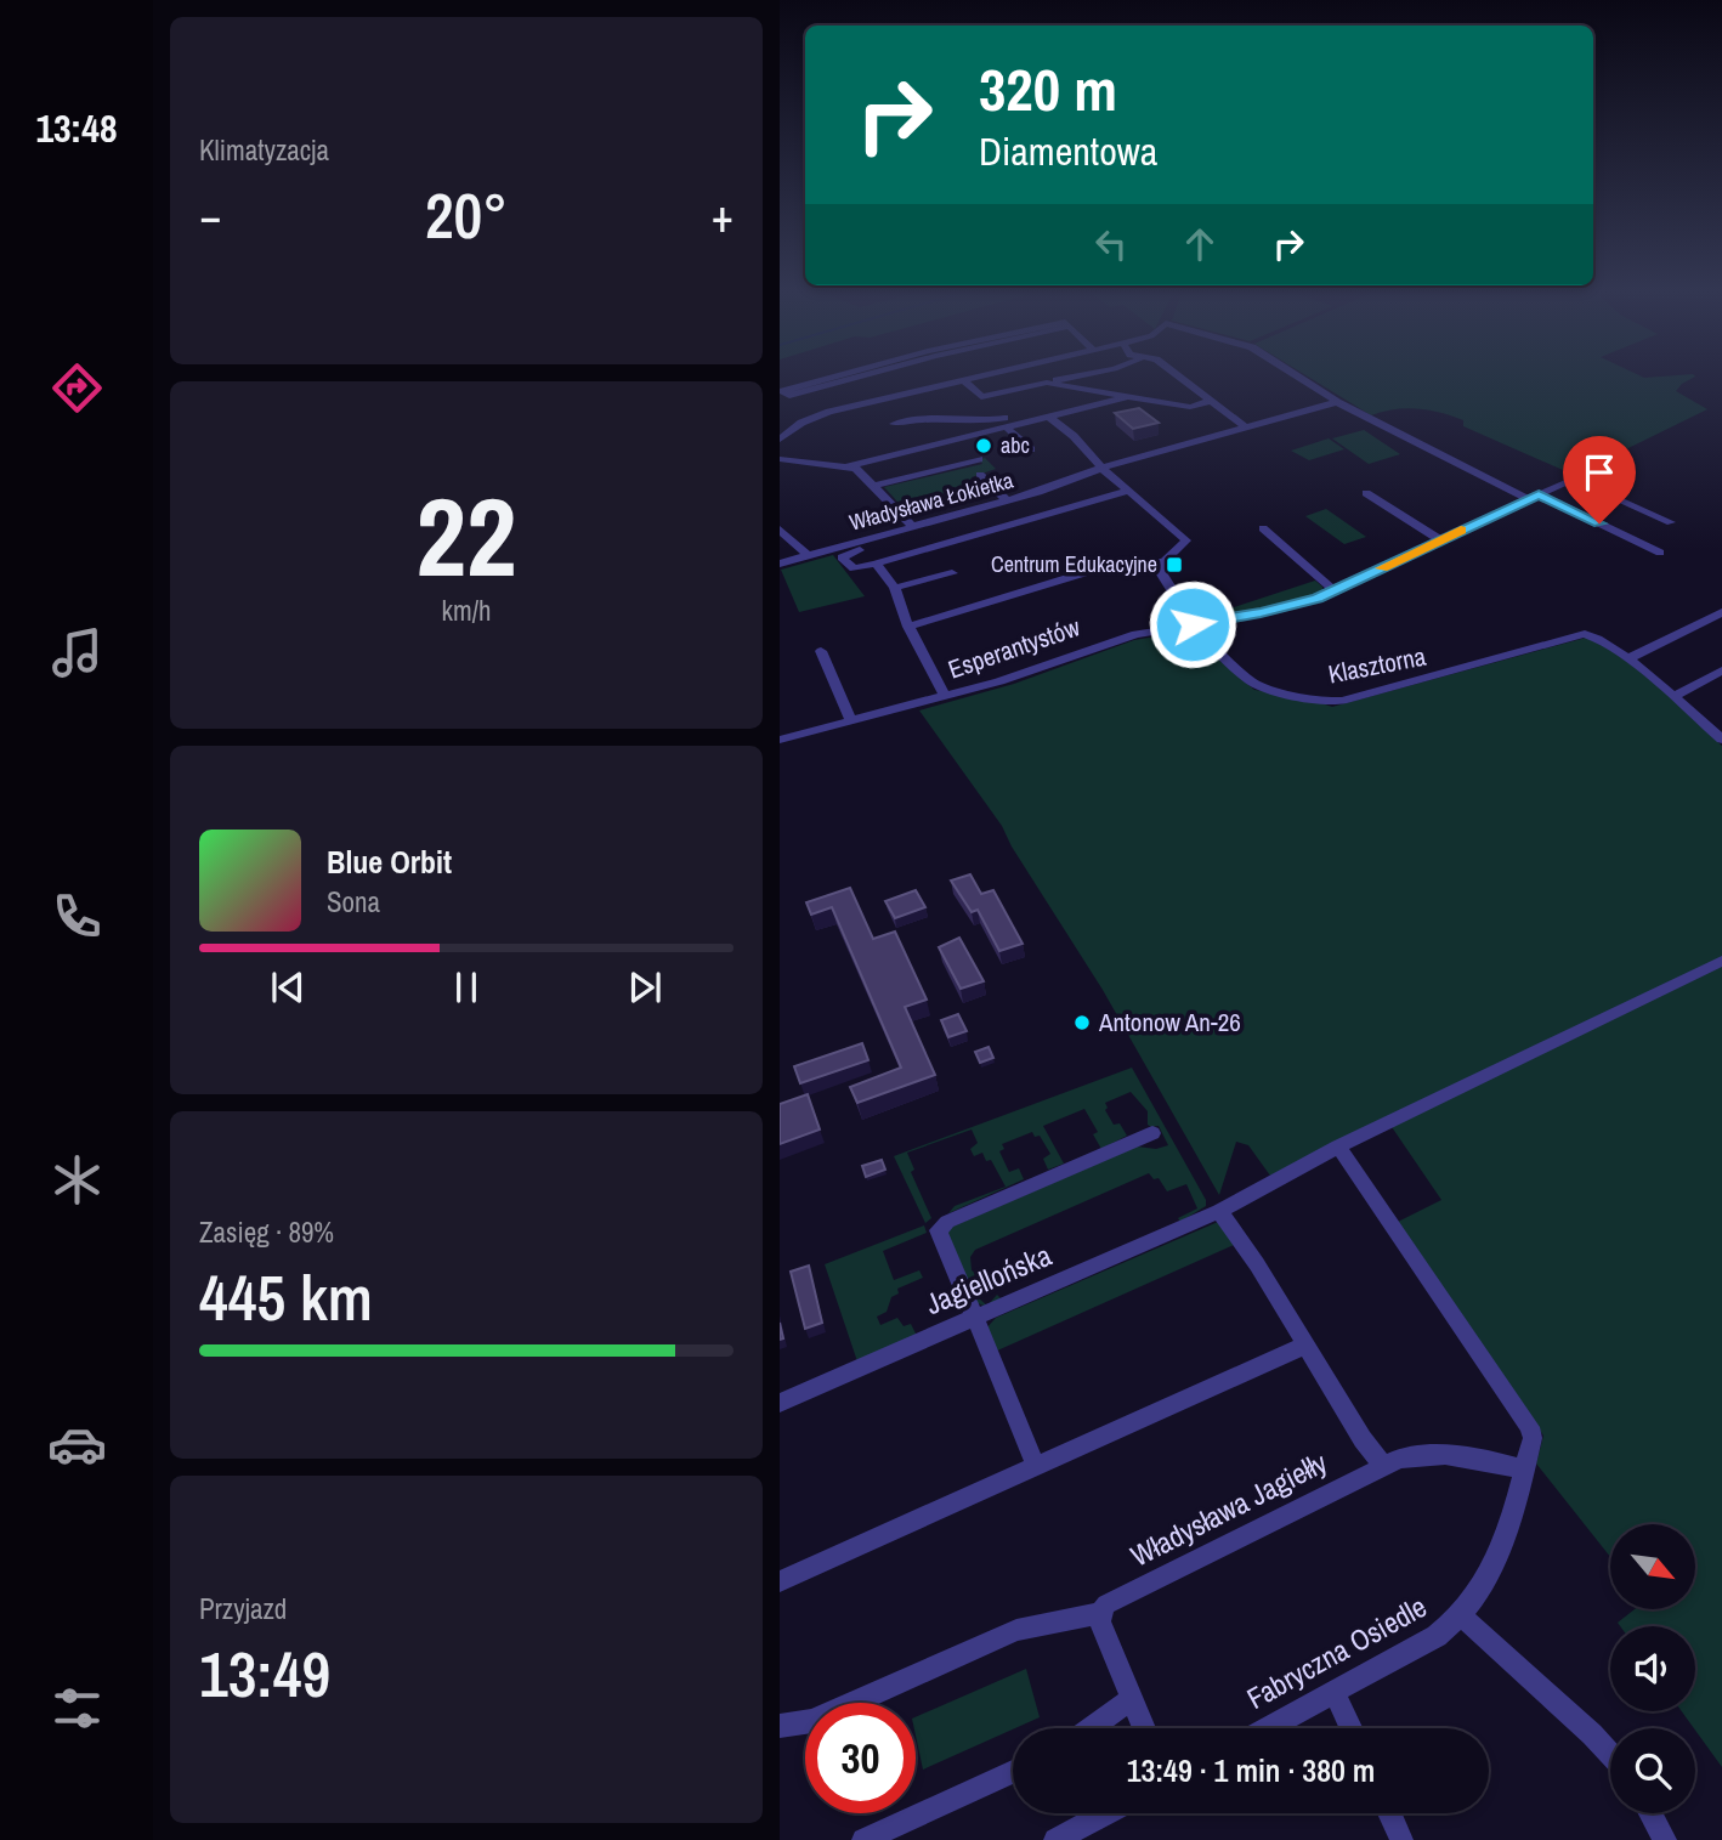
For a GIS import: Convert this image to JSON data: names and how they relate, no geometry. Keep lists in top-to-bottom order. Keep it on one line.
{"streets":{"street":["Władysława Łokietka","Esperantystów","Klasztorna","Jagiellońska","Władysława Jagiełły","Fabryczna Osiedle"]},"crossings":[["Esperantystów","Klasztorna"],["Jagiellońska","Fabryczna Osiedle"],["Władysława Jagiełły","Fabryczna Osiedle"]],"places":{"other":["abc","Antonow An-26"],"transit":["Centrum Edukacyjne"]},"north":"bottom right","page":{"tabs":"13:48","tile":["Klimatyzacja",["22","km/h"],["Zasięg · 89%","445 km"],["Przyjazd","13:49"]],"turn":["320 m","Diamentowa"],"heat":["−","20°","+"],"song":["Blue Orbit","Sona"],"limit":"30","trip":"13:49 · 1 min · 380 m"}}
